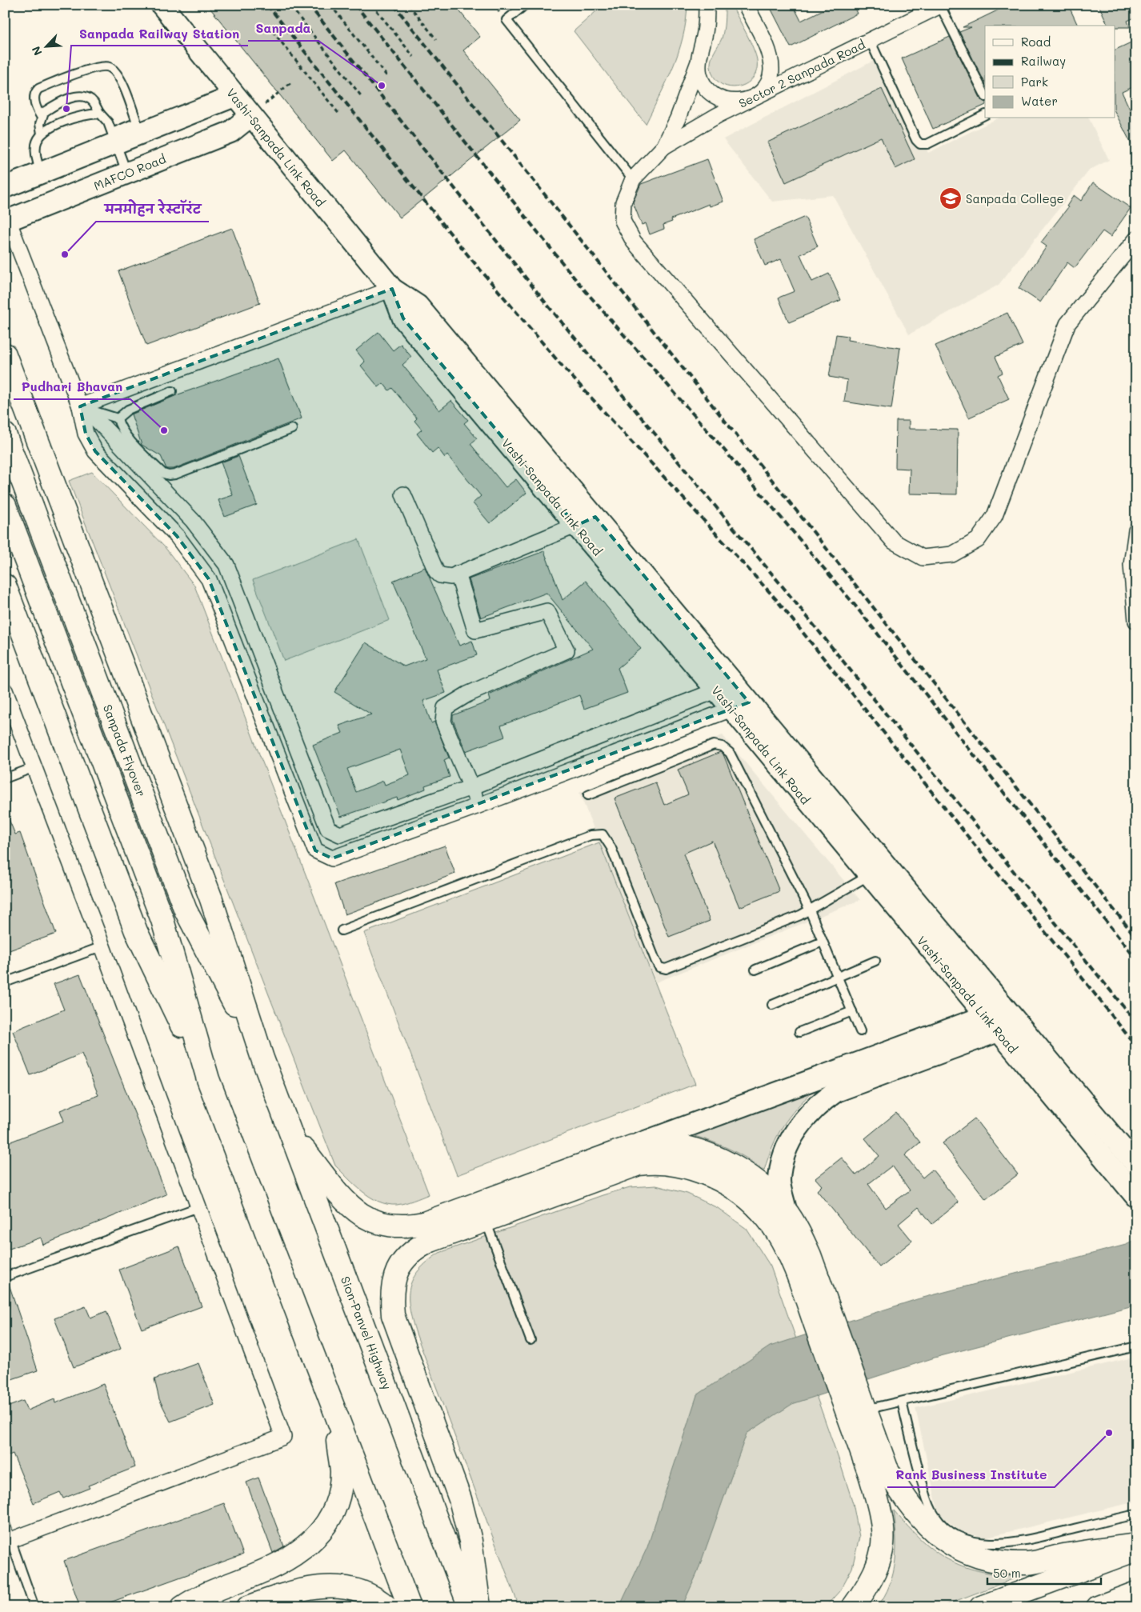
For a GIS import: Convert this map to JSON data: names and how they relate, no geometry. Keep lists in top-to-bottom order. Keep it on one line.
{"streets":{"main road":["Vashi-Sanpada Link Road","MAFCO Road","Sanpada Flyover","Sion-Panvel Highway"],"street":["Sector 2 Sanpada Road"]},"crossings":[["Vashi-Sanpada Link Road","MAFCO Road"],["Sanpada Flyover","Sion-Panvel Highway"]],"places":{"other":["Sanpada","Sanpada Railway Station","मनमोहन रेस्टॉरंट","Pudhari Bhavan","Rank Business Institute"],"school or university":["Sanpada College"]},"legend":["Road","Railway","Park","Water"],"scale_bar":"50 m","north":"bottom left"}
